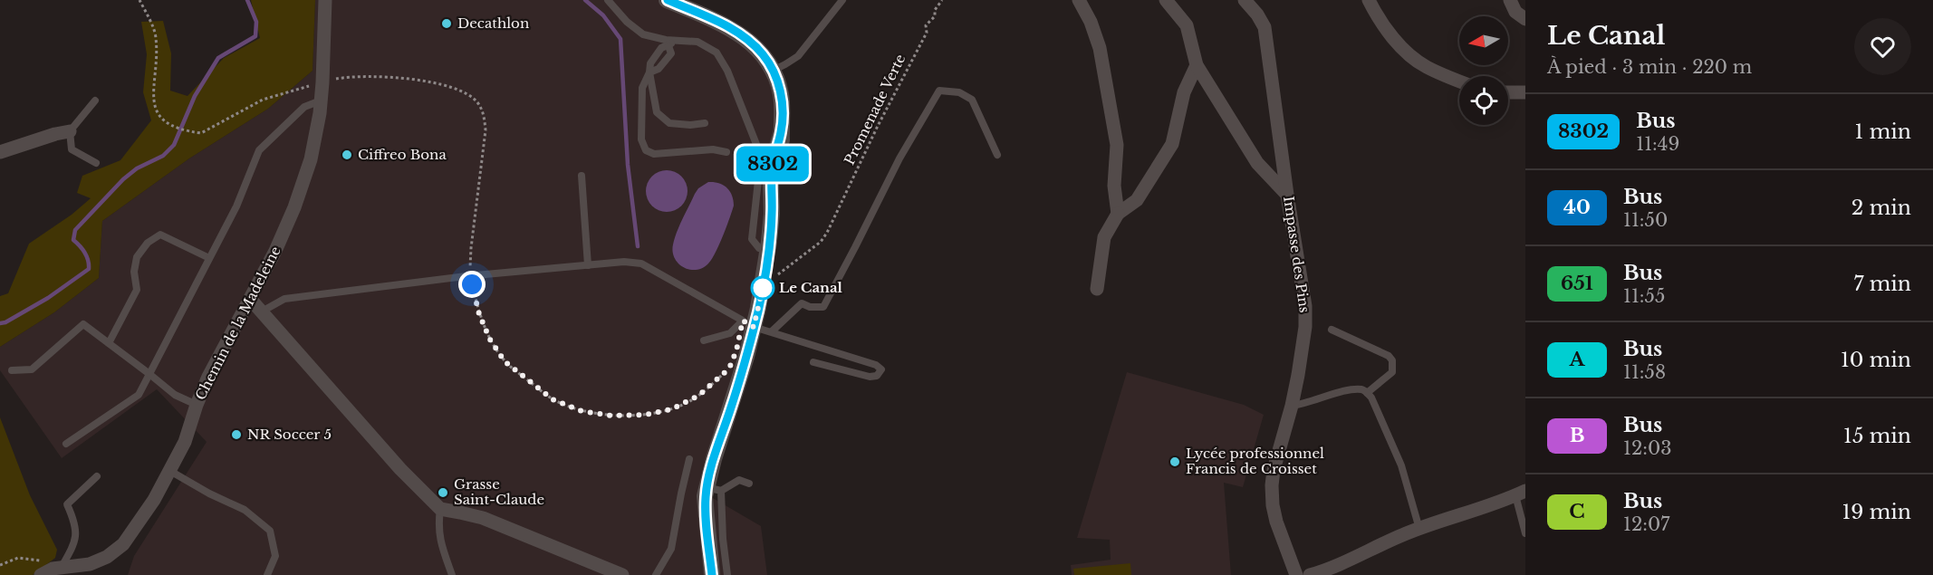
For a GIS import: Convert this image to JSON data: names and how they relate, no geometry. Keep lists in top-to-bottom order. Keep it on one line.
{"streets":{"street":["Impasse des Pins","Chemin de la Madeleine"],"path":["Promenade Verte"]},"places":["Decathlon","Ciffreo Bona","Le Canal","NR Soccer 5","Lycée professionnel Francis de Croisset","Grasse Saint-Claude"],"lines":["bus line 8302"],"north":"left","page":{"on_map":"8302","heading":["Le Canal","À pied · 3 min · 220 m"],"list":[{"mark":"8302","name":"Bus","note":"11:49","value":"1 min"},{"mark":"40","name":"Bus","note":"11:50","value":"2 min"},{"mark":"651","name":"Bus","note":"11:55","value":"7 min"},{"mark":"A","name":"Bus","note":"11:58","value":"10 min"},{"mark":"B","name":"Bus","note":"12:03","value":"15 min"},{"mark":"C","name":"Bus","note":"12:07","value":"19 min"}]}}
